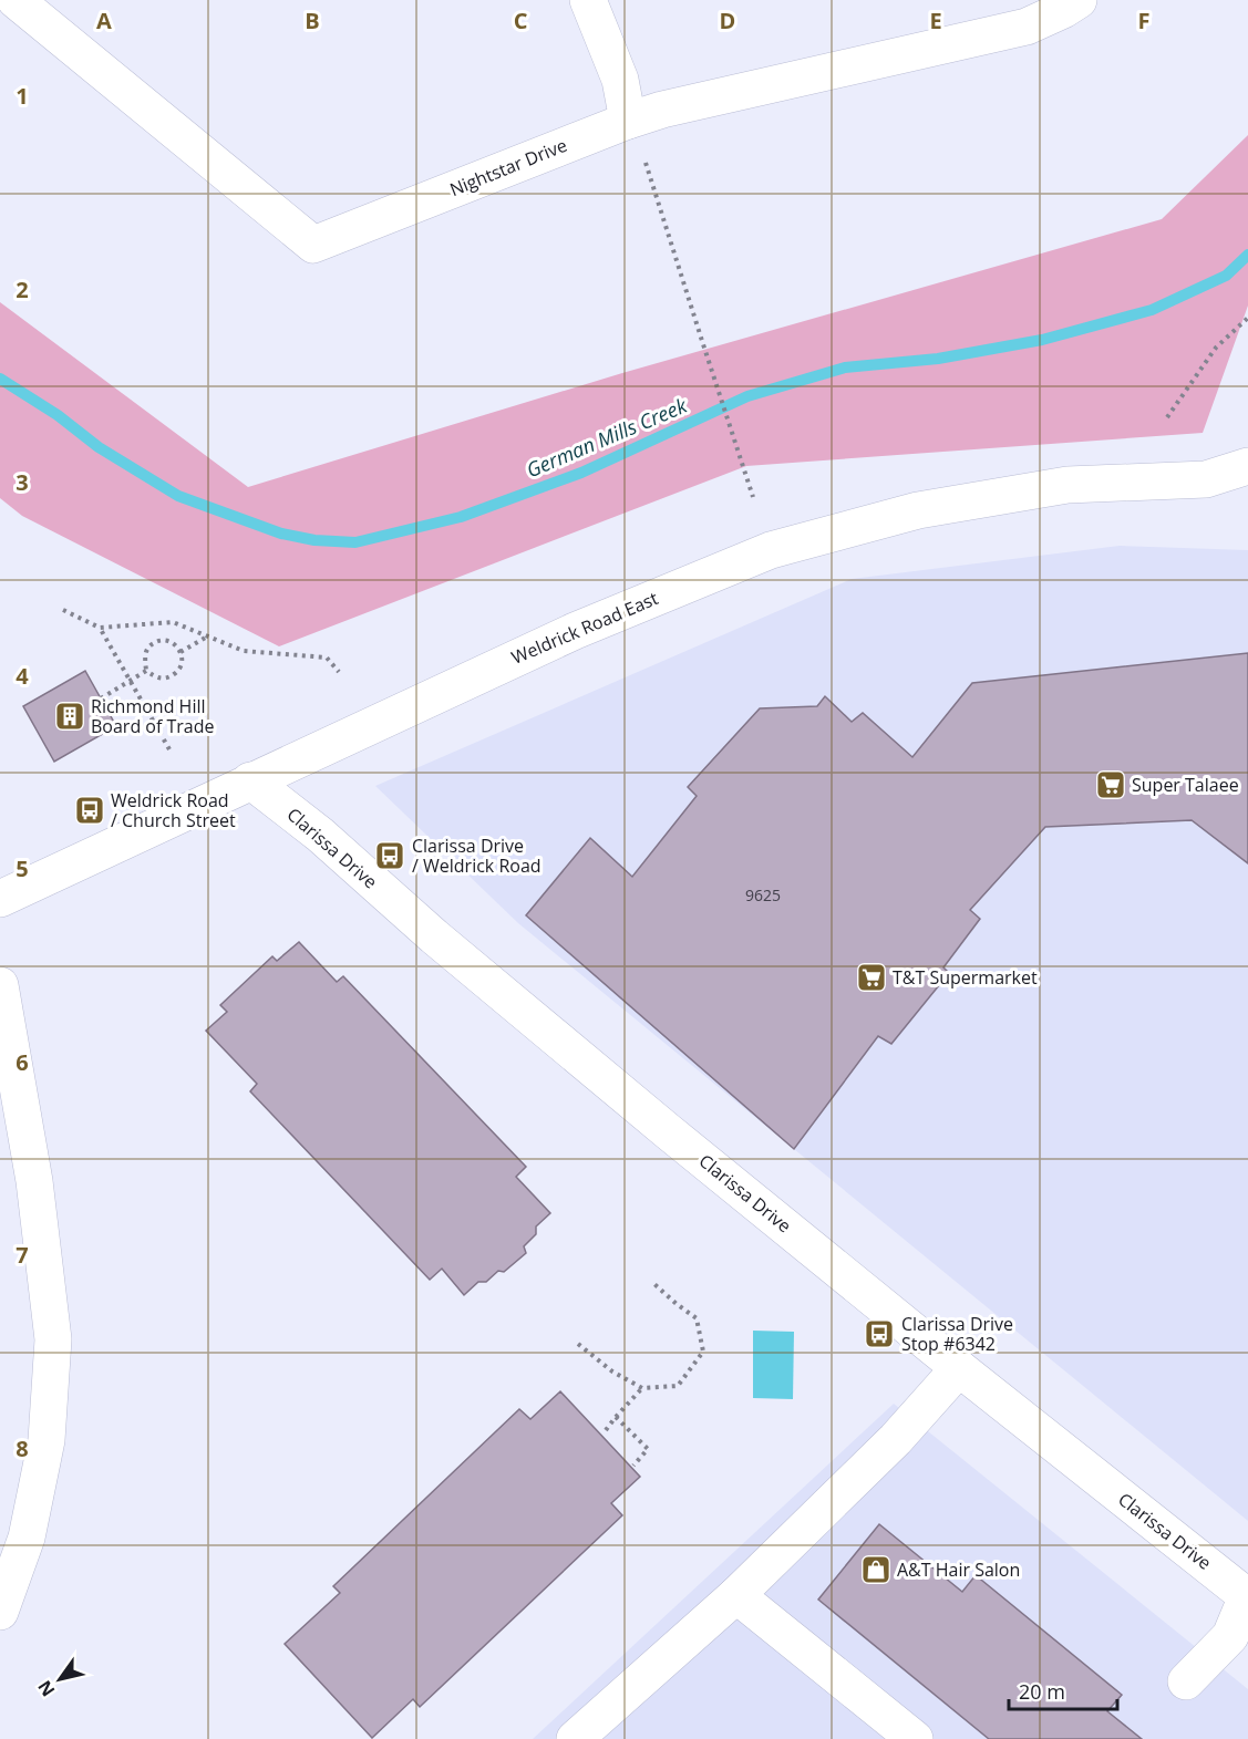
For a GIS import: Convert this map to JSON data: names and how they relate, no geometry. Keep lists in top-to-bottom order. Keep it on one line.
{"streets":{"street":["Nightstar Drive","Weldrick Road East","Clarissa Drive"]},"crossings":[["Weldrick Road East","Clarissa Drive"]],"water":["German Mills Creek"],"places":{"building":["Richmond Hill Board of Trade"],"supermarket":["Super Talaee","T&T Supermarket"],"bus stop":["Weldrick Road / Church Street","Clarissa Drive / Weldrick Road","Clarissa Drive Stop #6342"],"shop":["A&T Hair Salon"]},"house_numbers":["9625"],"scale_bar":"20 m","north":"bottom left","grid":{"columns":["A","B","C","D","E","F"],"rows":["1","2","3","4","5","6","7","8"]}}
